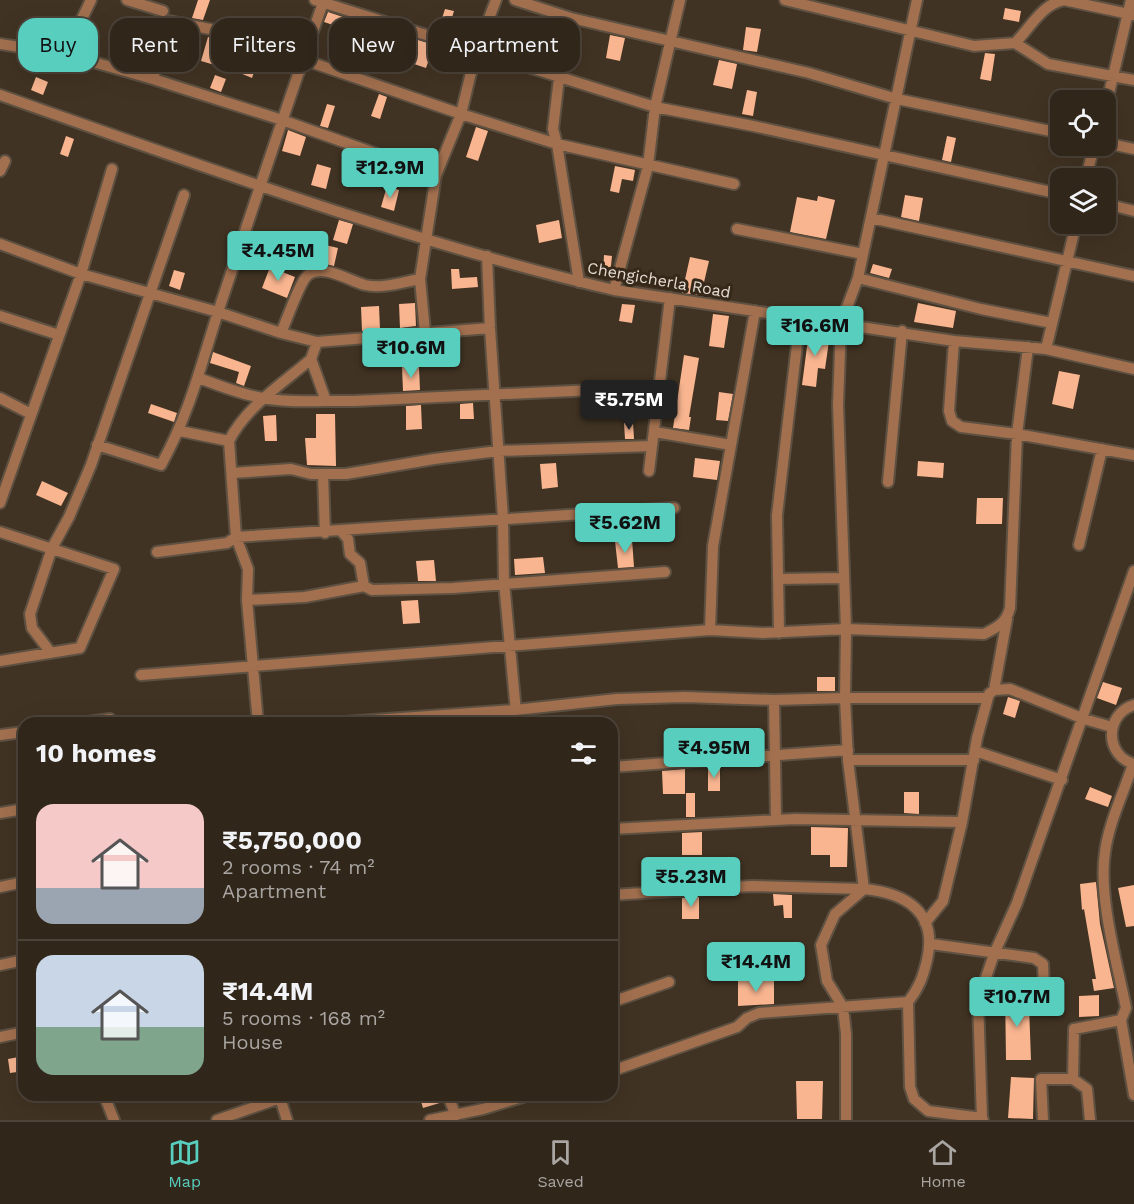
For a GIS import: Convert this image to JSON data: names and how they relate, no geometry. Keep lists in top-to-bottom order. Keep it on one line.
{"streets":{"street":["Chengicherla Road"]},"page":{"chip":["Buy","Rent","Filters","New","Apartment"],"price":["₹12.9M","₹4.45M","₹16.6M","₹10.6M","₹5.75M","₹5.62M","₹4.95M","₹5.23M","₹14.4M","₹10.7M"],"heading":"10 homes","list":[{"name":"₹5,750,000","note":"2 rooms · 74 m² · Apartment"},{"name":"₹14.4M","note":"5 rooms · 168 m² · House"}],"tabs":["Map","Saved","Home"]}}
